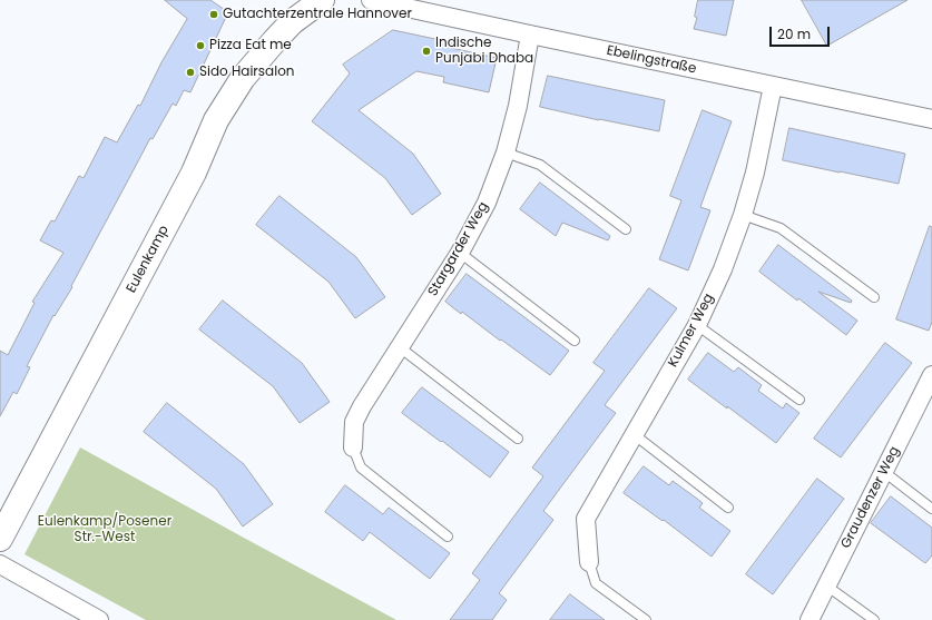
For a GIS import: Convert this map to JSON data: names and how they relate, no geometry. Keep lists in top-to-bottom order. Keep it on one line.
{"streets":{"street":["Ebelingstraße","Stargarder Weg","Eulenkamp","Kulmer Weg","Graudenzer Weg"]},"crossings":[["Ebelingstraße","Stargarder Weg"],["Ebelingstraße","Kulmer Weg"]],"parks":["Eulenkamp/Posener Str.-West"],"places":["Gutachterzentrale Hannover","Pizza Eat me","Indische Punjabi Dhaba","Sido Hairsalon"],"scale_bar":"20 m"}
